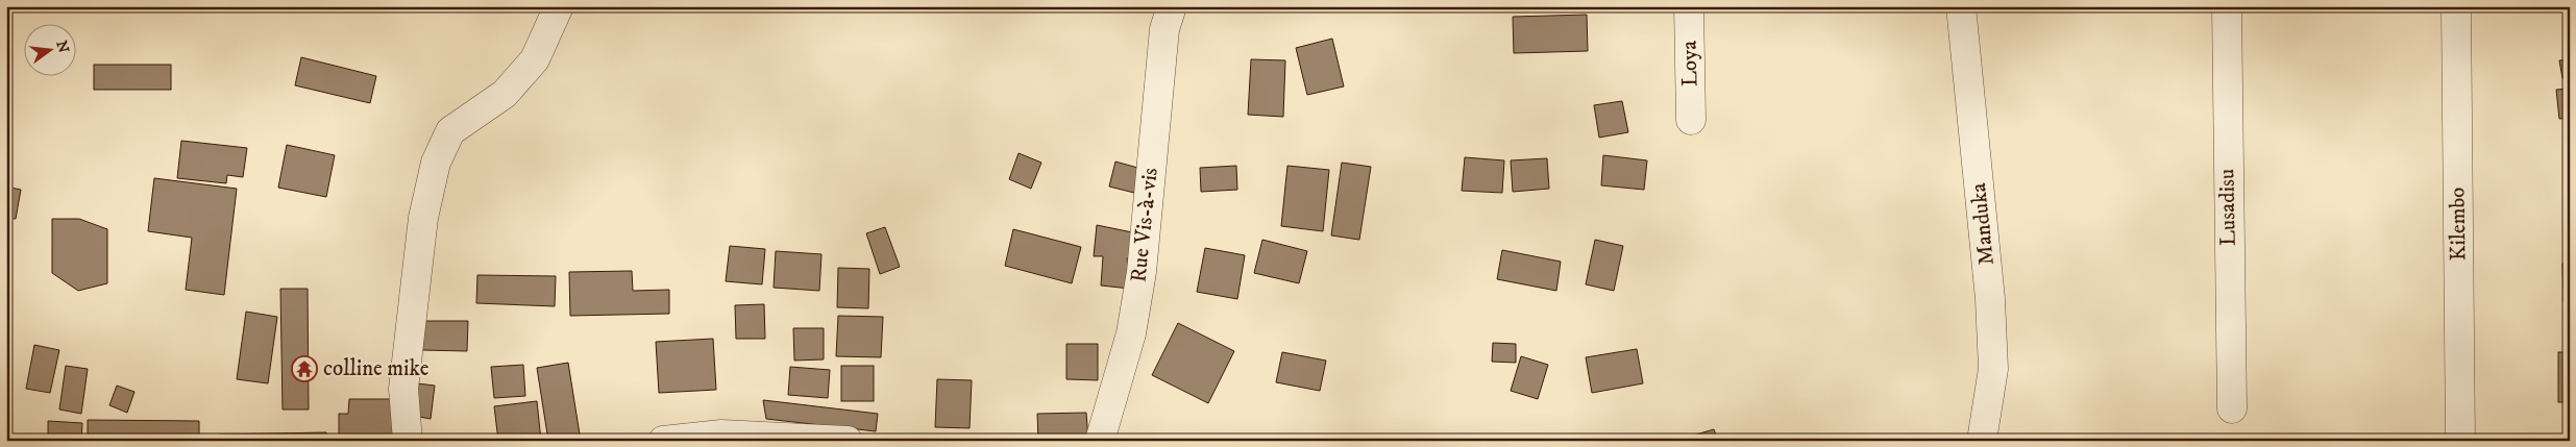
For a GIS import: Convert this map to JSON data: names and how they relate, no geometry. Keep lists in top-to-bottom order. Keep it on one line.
{"streets":{"street":["Loya","Lusadisu","Manduka","Kilembo","Rue Vis-à-vis"]},"places":{"temple":["colline mike"]},"north":"right"}
